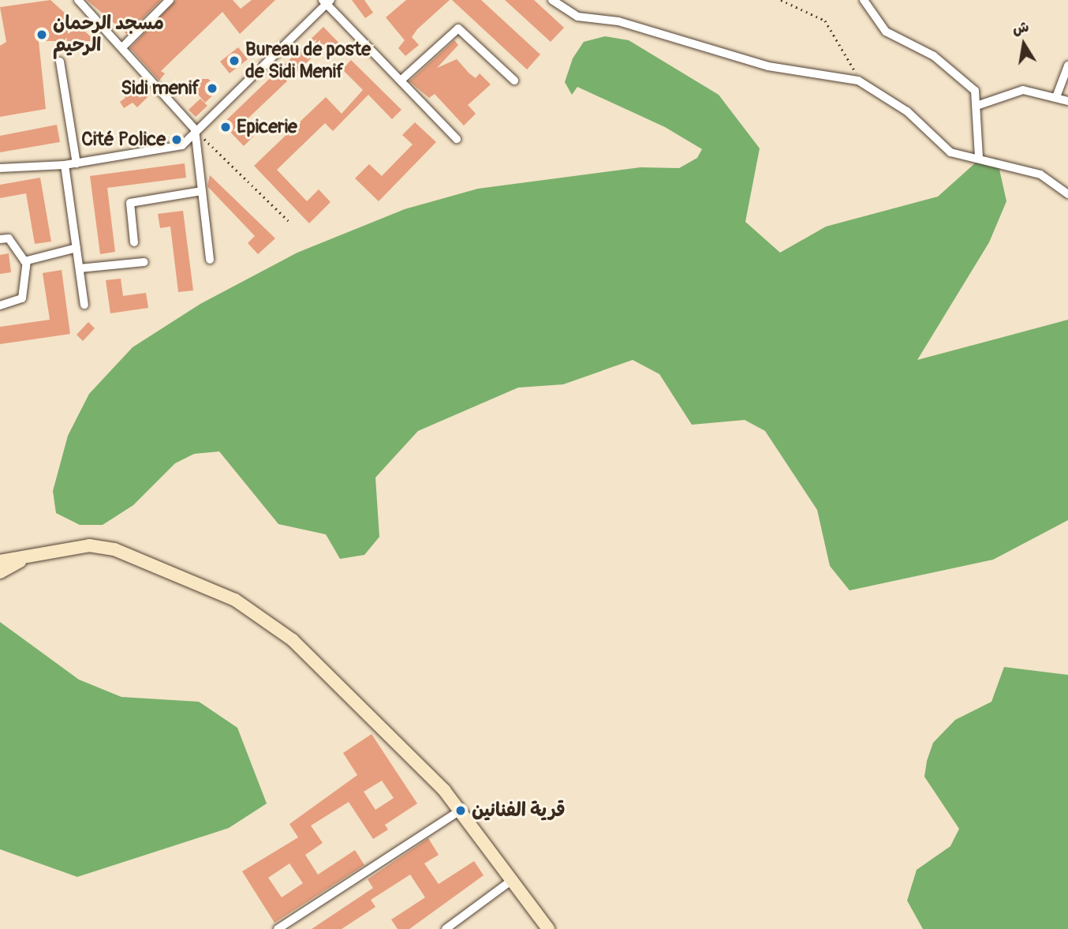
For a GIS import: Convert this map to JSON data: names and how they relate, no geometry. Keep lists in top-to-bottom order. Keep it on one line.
{"places":["مسجد الرحمان الرحيم","Bureau de poste de Sidi Menif","Sidi menif","Epicerie","Cité Police","قرية الفنانين"],"north":"top"}
